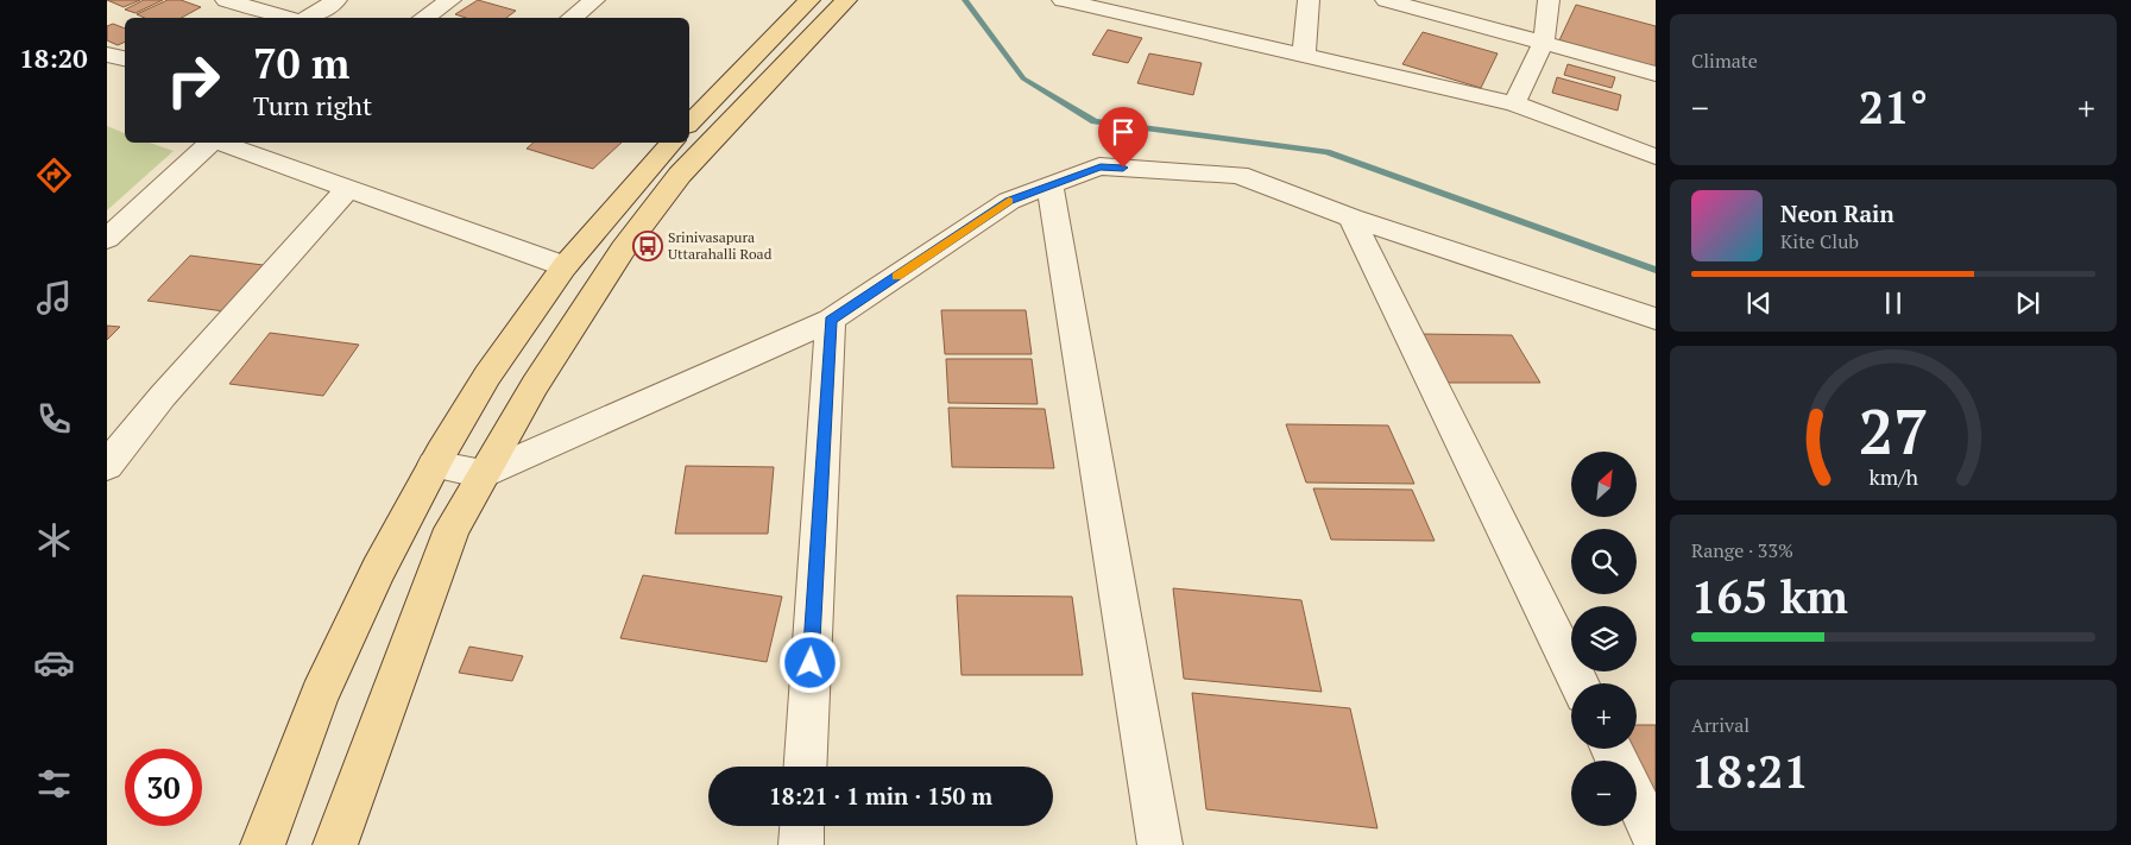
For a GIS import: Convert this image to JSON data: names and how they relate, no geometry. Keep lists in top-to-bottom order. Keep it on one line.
{"places":{"bus stop":["Srinivasapura Uttarahalli Road"]},"north":"top right","page":{"tabs":"18:20","tile":["Climate",["Range · 33%","165 km"],["Arrival","18:21"]],"turn":["70 m","Turn right"],"heat":["−","21°","+"],"song":["Neon Rain","Kite Club"],"map_buttons":["+","−"],"limit":"30","trip":"18:21 · 1 min · 150 m","gauge":["27","km/h"]}}
